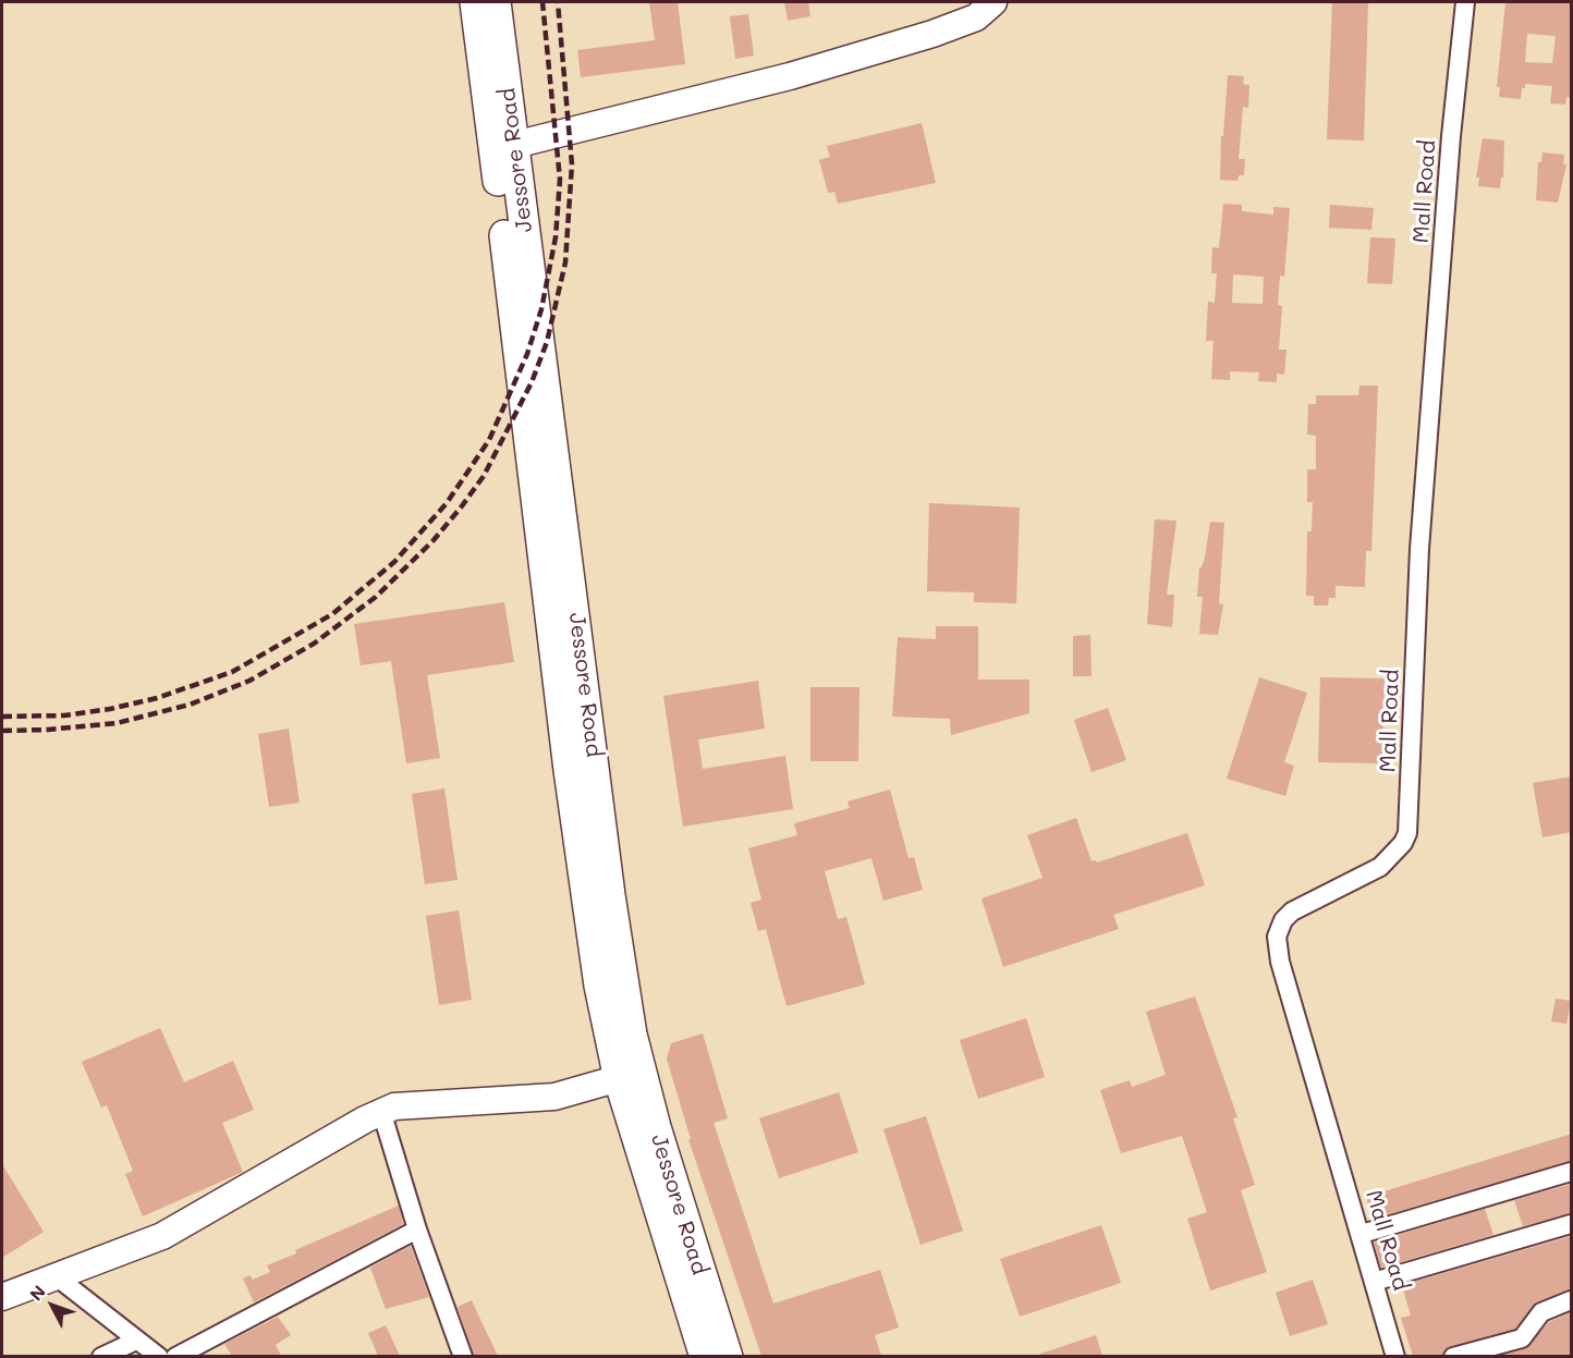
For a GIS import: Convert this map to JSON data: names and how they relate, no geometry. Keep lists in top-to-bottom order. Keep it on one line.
{"streets":{"main road":["Jessore Road"],"street":["Mall Road"]},"north":"top left"}
